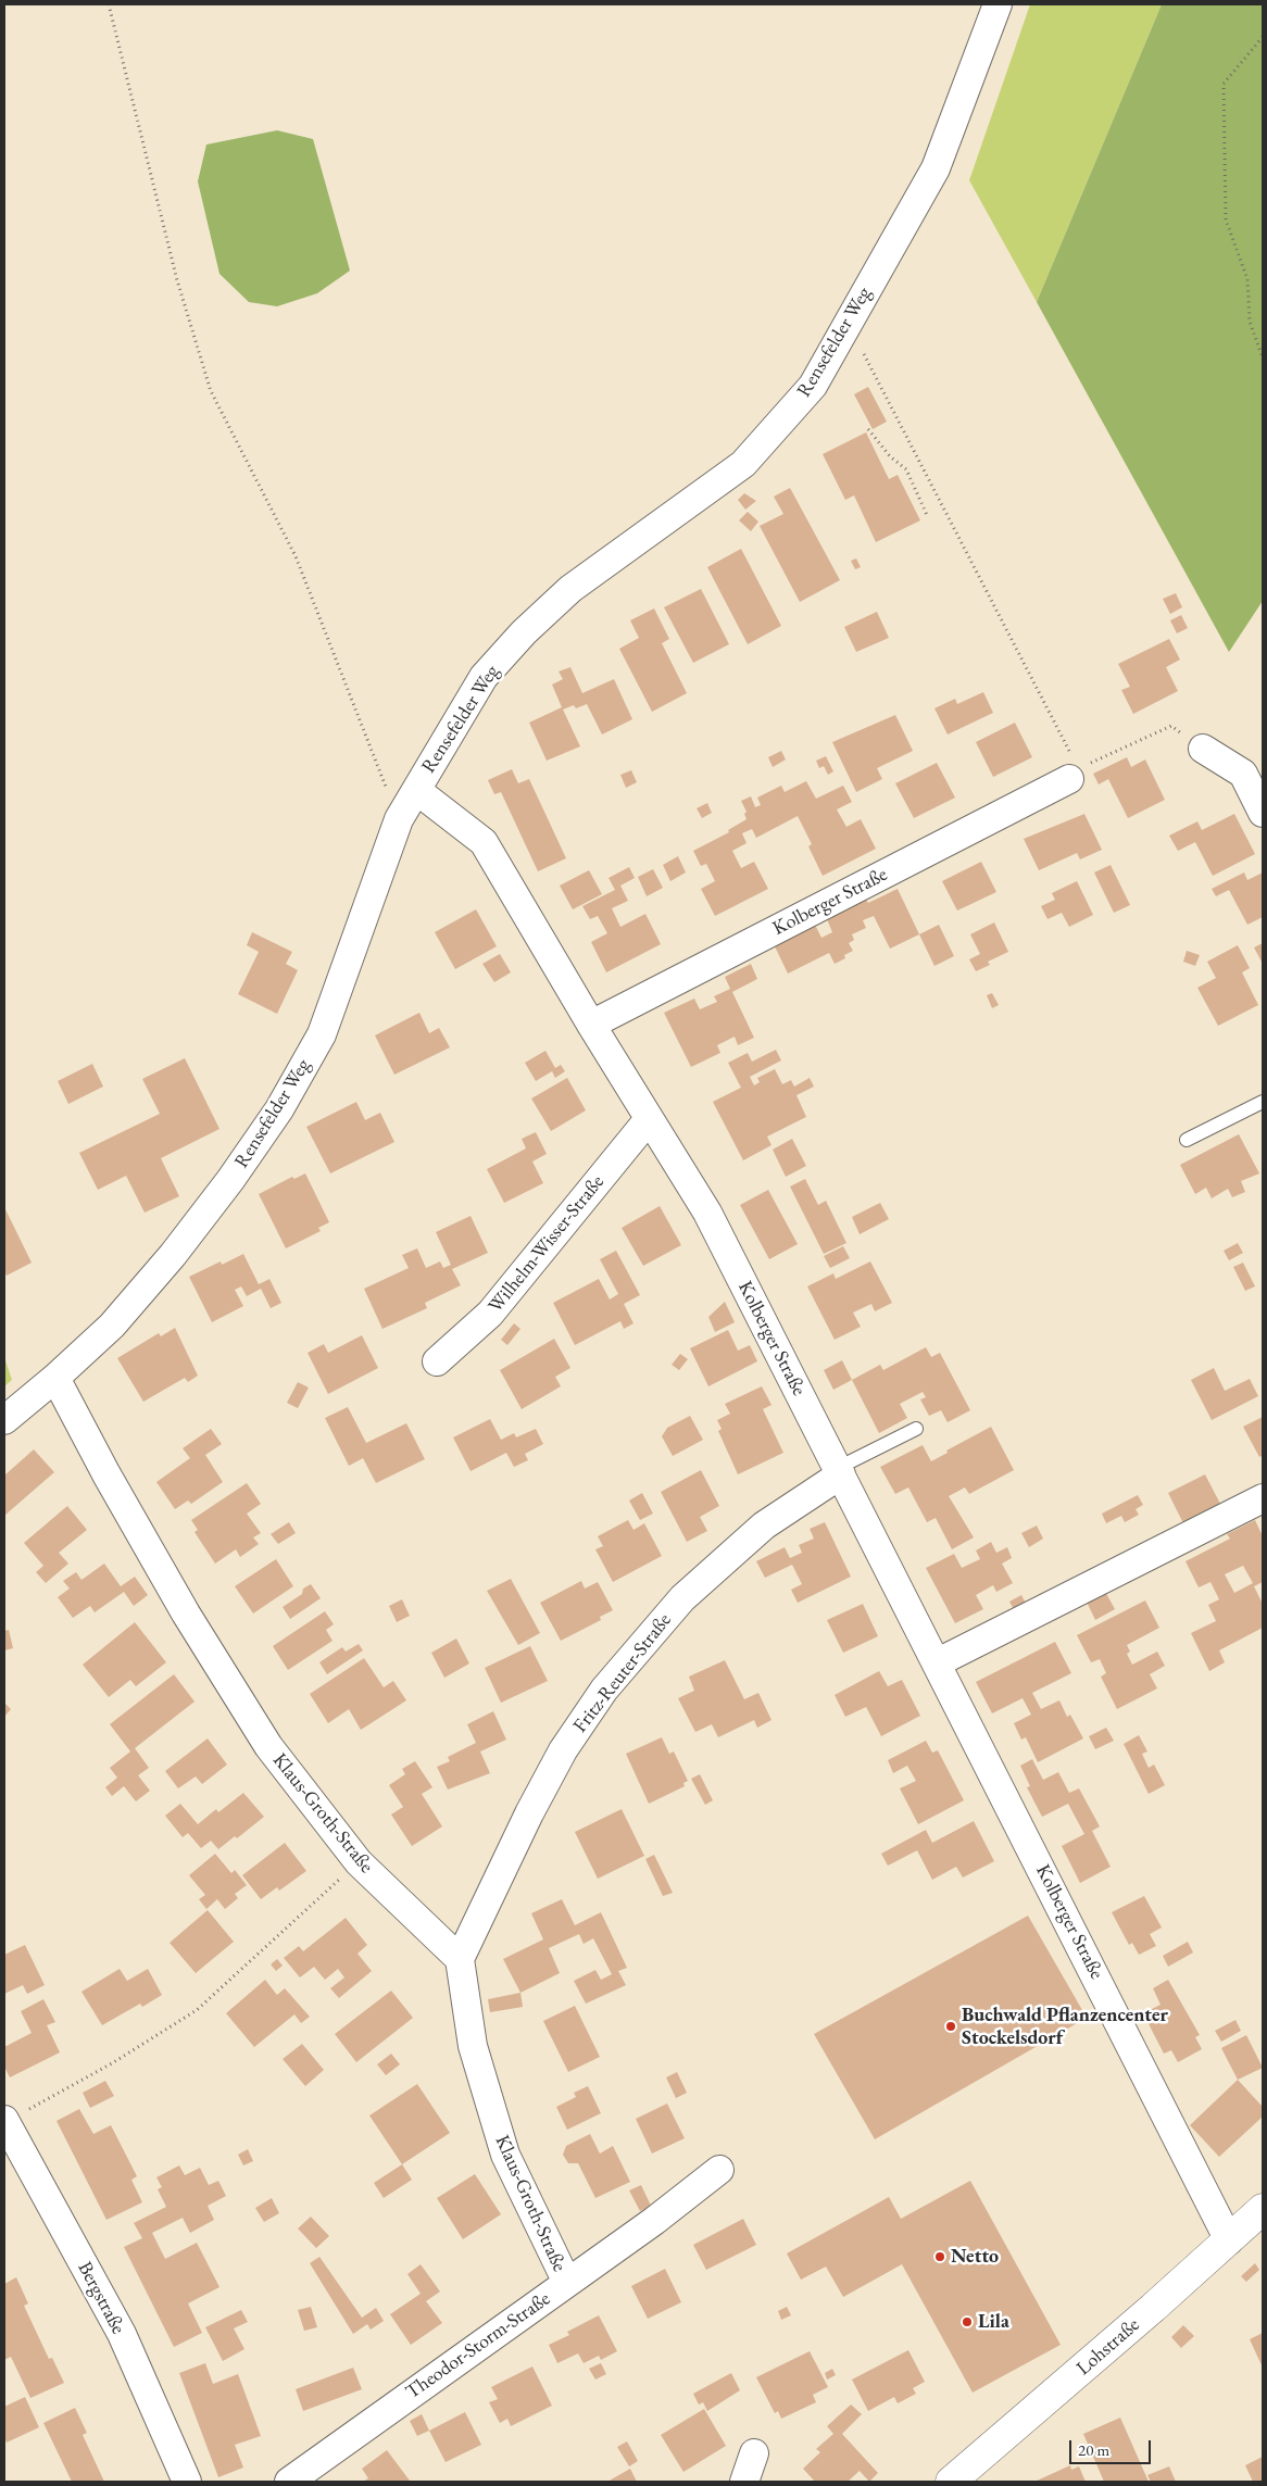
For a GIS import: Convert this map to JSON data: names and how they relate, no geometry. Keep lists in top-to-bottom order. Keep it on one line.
{"streets":{"main road":["Lohstraße"],"street":["Rensefelder Weg","Kolberger Straße","Wilhelm-Wisser-Straße","Fritz-Reuter-Straße","Klaus-Groth-Straße","Bergstraße","Theodor-Storm-Straße"]},"crossings":[["Rensefelder Weg","Kolberger Straße"],["Rensefelder Weg","Klaus-Groth-Straße"],["Kolberger Straße","Wilhelm-Wisser-Straße"],["Kolberger Straße","Fritz-Reuter-Straße"],["Kolberger Straße","Lohstraße"],["Fritz-Reuter-Straße","Klaus-Groth-Straße"],["Klaus-Groth-Straße","Theodor-Storm-Straße"]],"places":["Buchwald Pflanzencenter Stockelsdorf","Netto","Lila"],"scale_bar":"20 m"}
